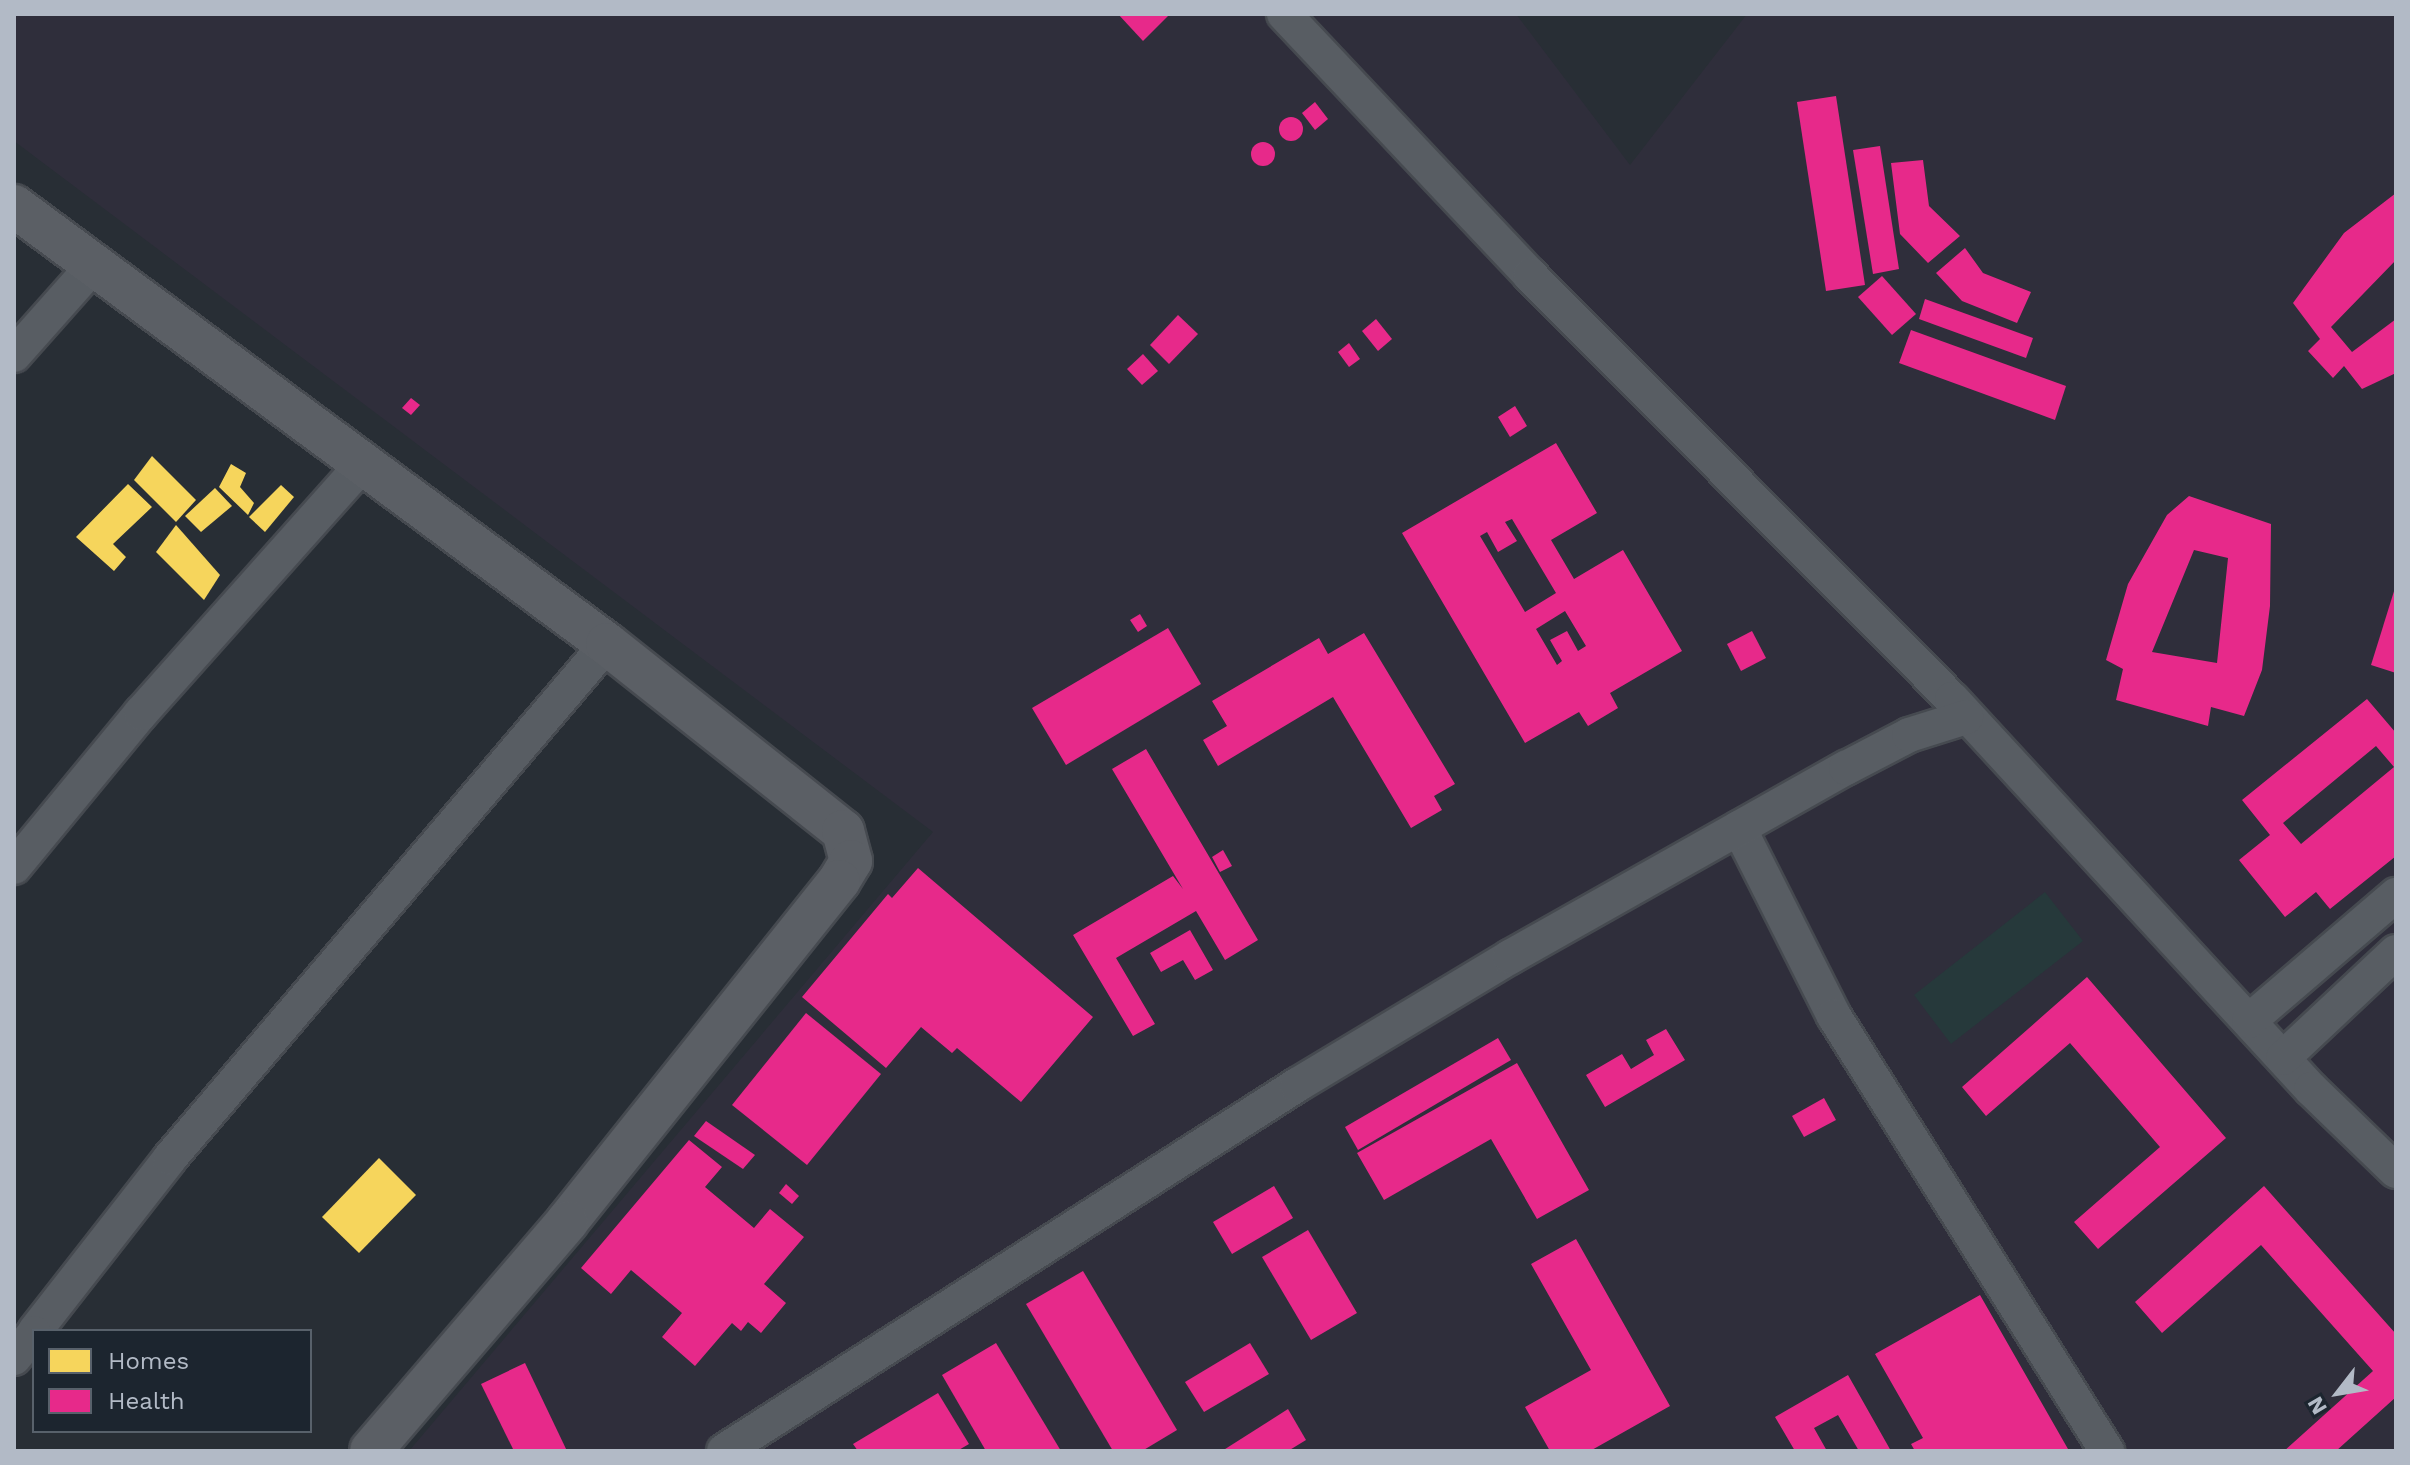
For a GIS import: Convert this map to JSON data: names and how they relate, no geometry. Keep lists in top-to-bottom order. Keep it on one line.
{"legend":["Homes","Health"],"north":"bottom left"}
